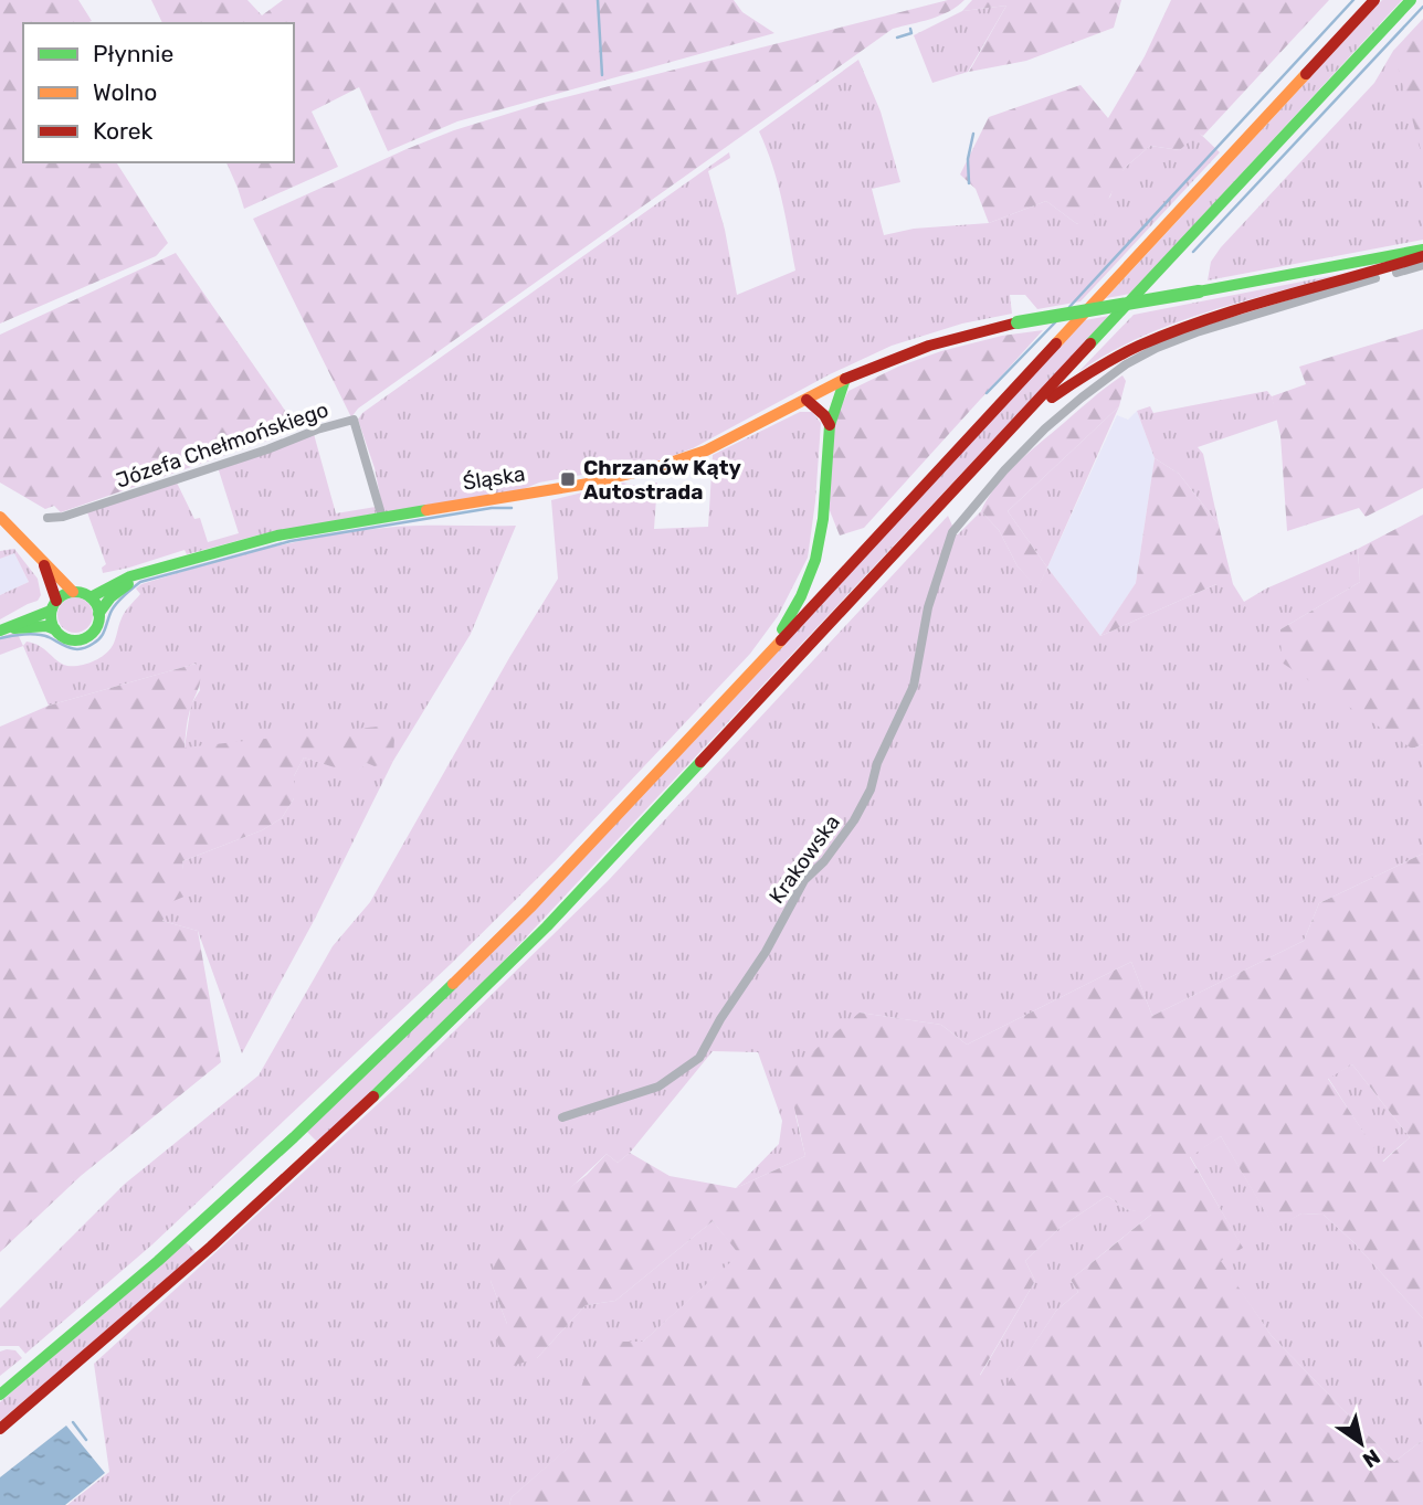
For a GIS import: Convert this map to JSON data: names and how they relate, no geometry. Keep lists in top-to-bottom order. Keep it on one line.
{"streets":{"main road":["Śląska"],"street":["Józefa Chełmońskiego","Krakowska"]},"crossings":[["Józefa Chełmońskiego","Śląska"]],"places":{"transit":["Chrzanów Kąty Autostrada"]},"legend":["Płynnie","Wolno","Korek"],"north":"bottom right"}
